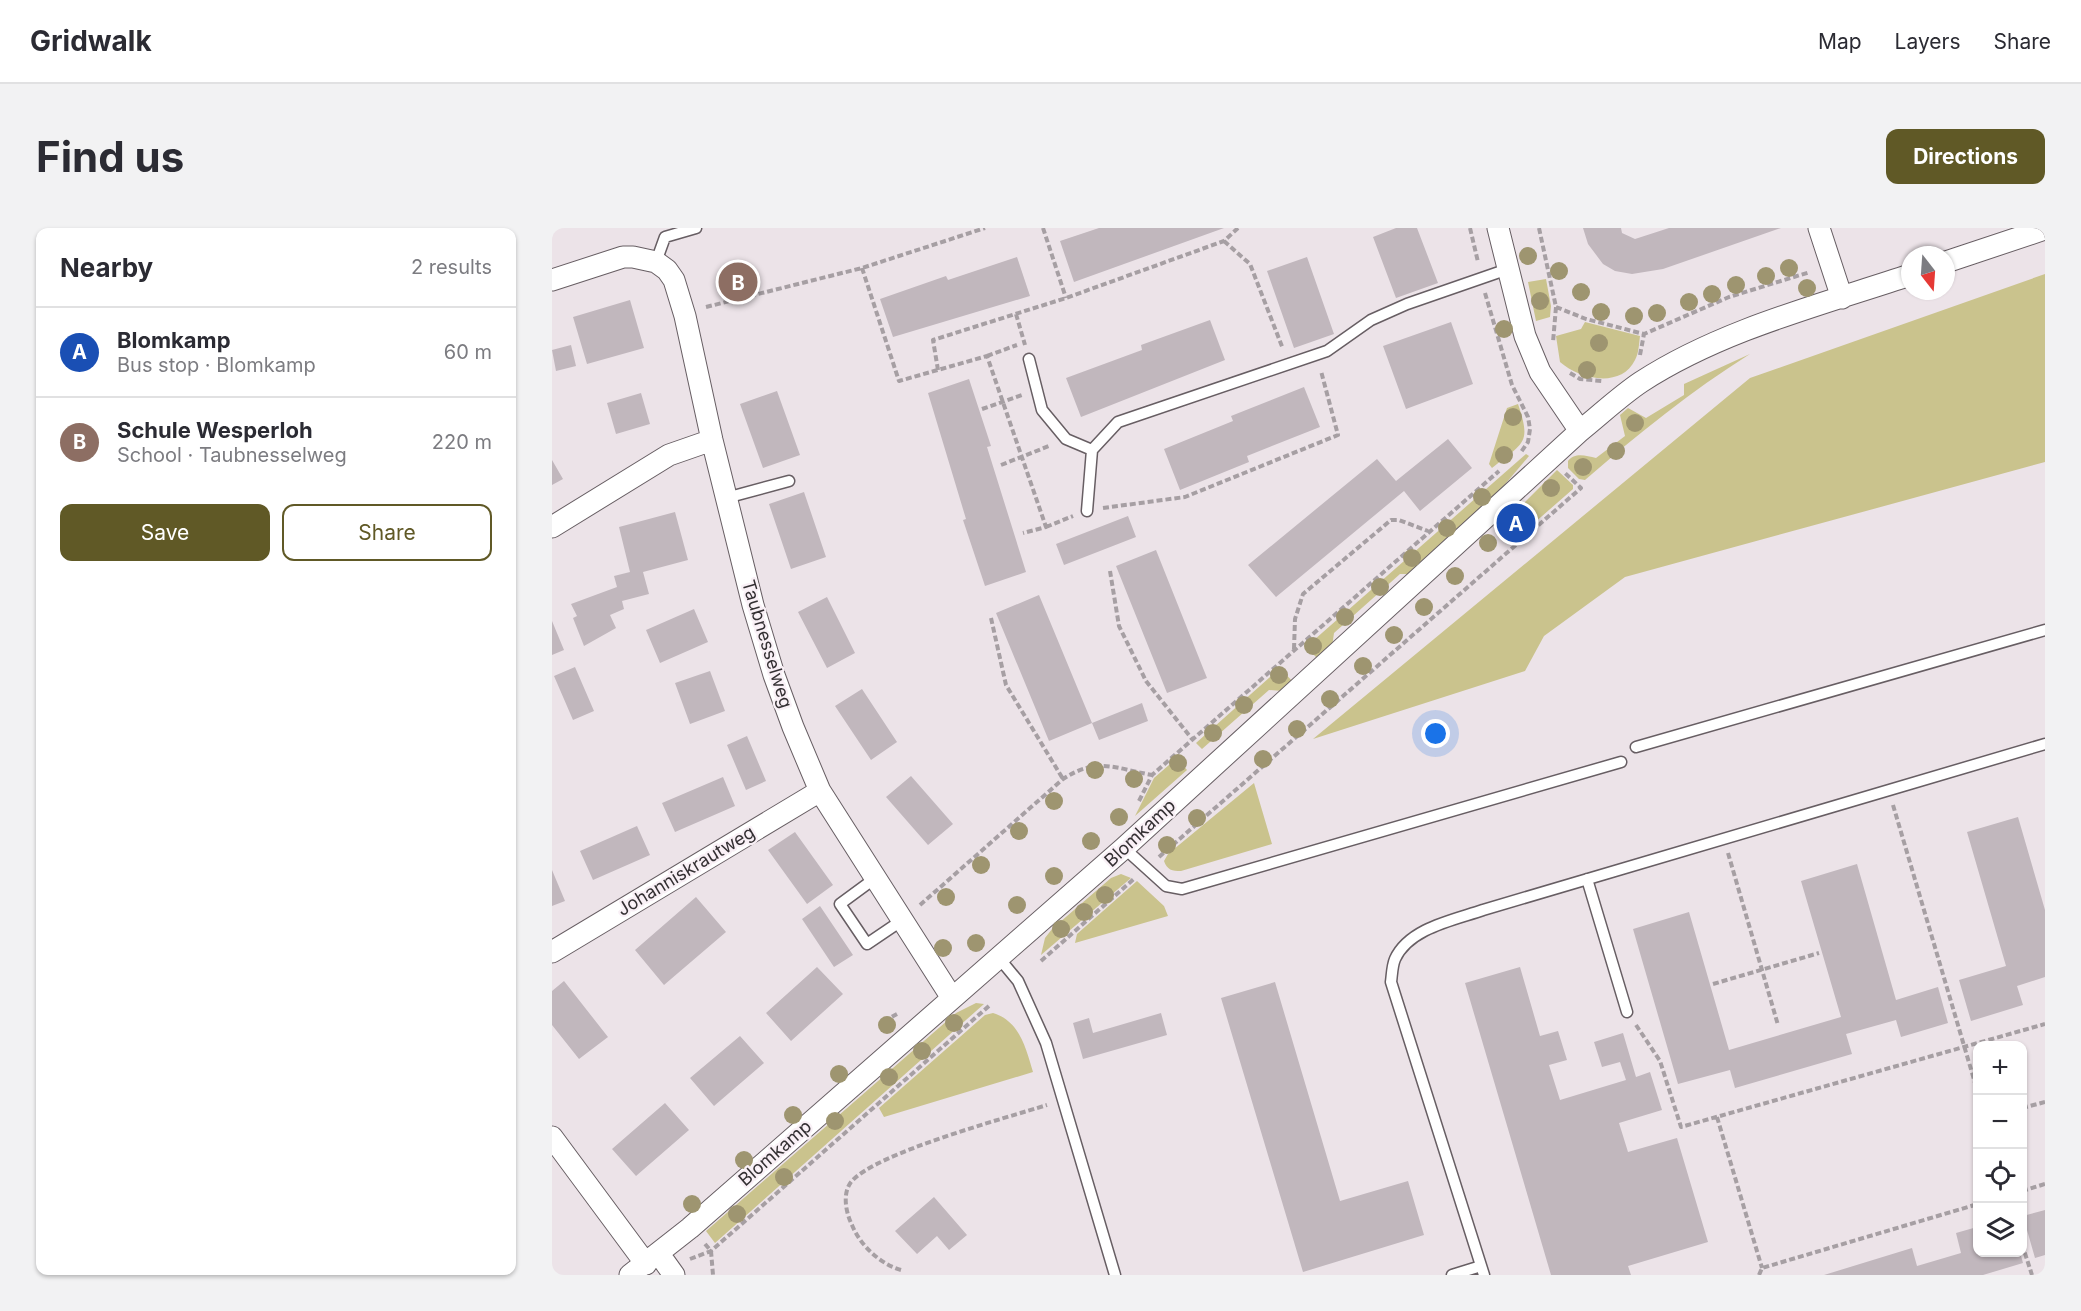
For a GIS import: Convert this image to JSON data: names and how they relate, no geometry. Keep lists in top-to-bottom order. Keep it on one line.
{"streets":{"street":["Taubnesselweg","Blomkamp","Johanniskrautweg"]},"crossings":[["Taubnesselweg","Blomkamp"],["Taubnesselweg","Johanniskrautweg"]],"north":"bottom","page":{"header":"Gridwalk","nav":["Map","Layers","Share"],"buttons":["Directions",["Save","Share"]],"title":"Find us","heading":["Nearby","2 results"],"pins":["B","A"],"list":[{"mark":"A","name":"Blomkamp","note":"Bus stop · Blomkamp","value":"60 m"},{"mark":"B","name":"Schule Wesperloh","note":"School · Taubnesselweg","value":"220 m"}],"map_buttons":["+","−"]}}
